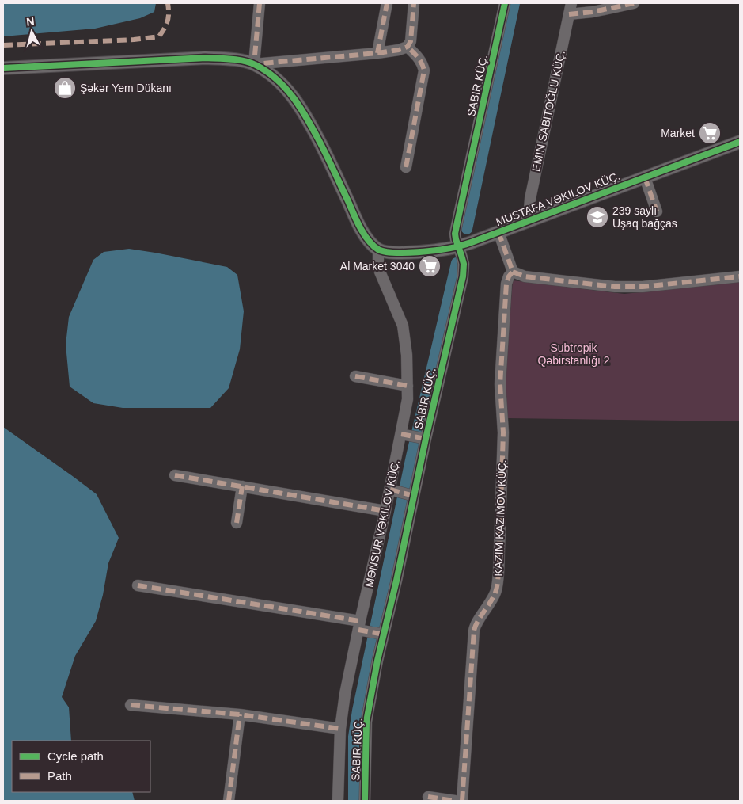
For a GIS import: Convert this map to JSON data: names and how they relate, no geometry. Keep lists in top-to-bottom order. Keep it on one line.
{"streets":{"street":["SABIR KÜÇ.","EMIN SABITOĞLU KÜÇ.","MUSTAFA VƏKILOV KÜÇ.","MƏNSUR VƏKILOV KÜÇ."]},"crossings":[["SABIR KÜÇ.","MUSTAFA VƏKILOV KÜÇ."],["EMIN SABITOĞLU KÜÇ.","MUSTAFA VƏKILOV KÜÇ."],["MUSTAFA VƏKILOV KÜÇ.","MƏNSUR VƏKILOV KÜÇ."]],"parks":["Subtropik Qəbirstanlığı 2"],"places":{"shop":["Şəkər Yem Dükanı"],"supermarket":["Market","Al Market 3040"],"school or university":["239 saylı Uşaq bağças"]},"legend":["Cycle path","Path"],"north":"top"}
